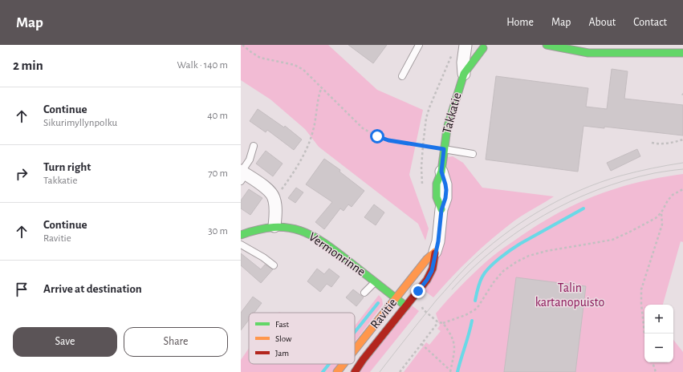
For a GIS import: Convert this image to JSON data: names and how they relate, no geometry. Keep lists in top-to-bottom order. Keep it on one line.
{"streets":{"street":["Takkatie","Vermonrinne","Ravitie"]},"crossings":[["Takkatie","Ravitie"],["Vermonrinne","Ravitie"]],"parks":["Talin kartanopuisto"],"legend":["Fast","Slow","Jam"],"page":{"header":"Map","nav":["Home","Map","About","Contact"],"heading":["2 min","Walk · 140 m"],"list":[["Continue","Sikurimyllynpolku","40 m"],["Turn right","Takkatie","70 m"],["Continue","Ravitie","30 m"],"Arrive at destination"],"map_buttons":["+","−"],"buttons":["Save","Share"]}}
